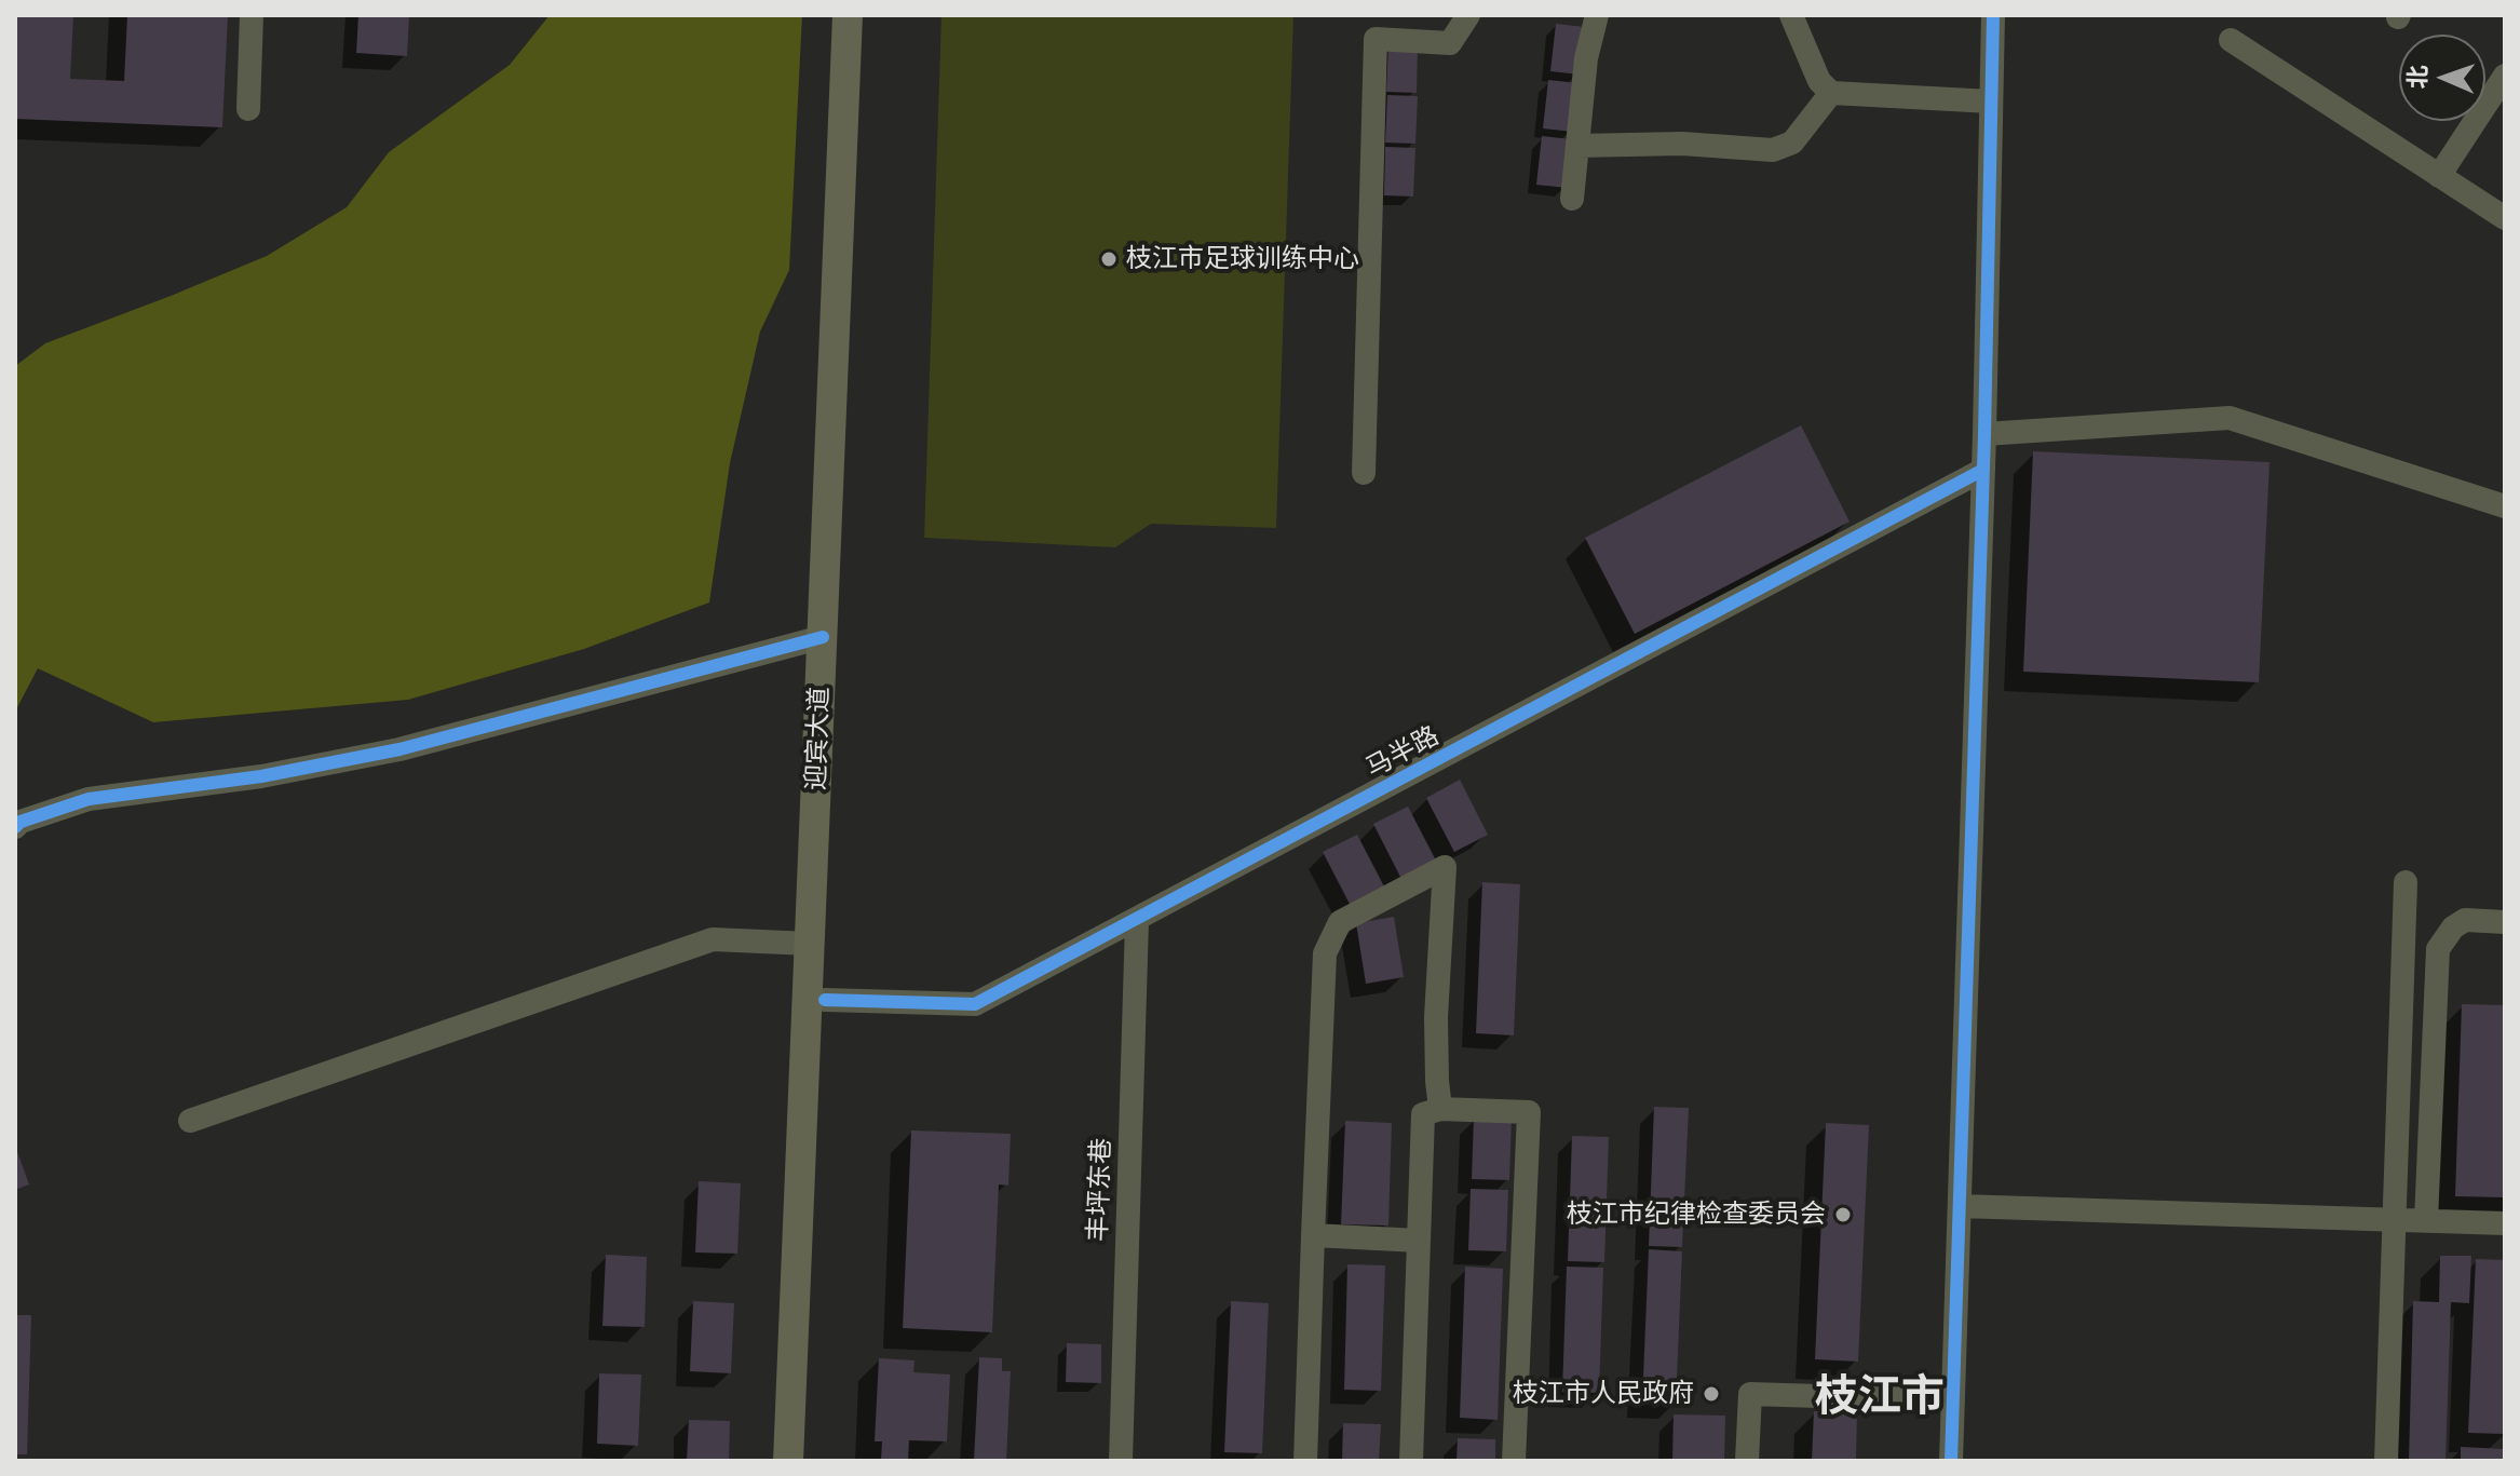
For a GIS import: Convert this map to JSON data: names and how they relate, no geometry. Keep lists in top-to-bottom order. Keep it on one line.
{"streets":{"main road":["迎宾大道"],"street":["马半路","丰坪东巷"]},"crossings":[["迎宾大道","马半路"],["马半路","丰坪东巷"]],"districts":["枝江市"],"places":["枝江市足球训练中心","枝江市纪律检查委员会","枝江市人民政府"],"north":"left"}
